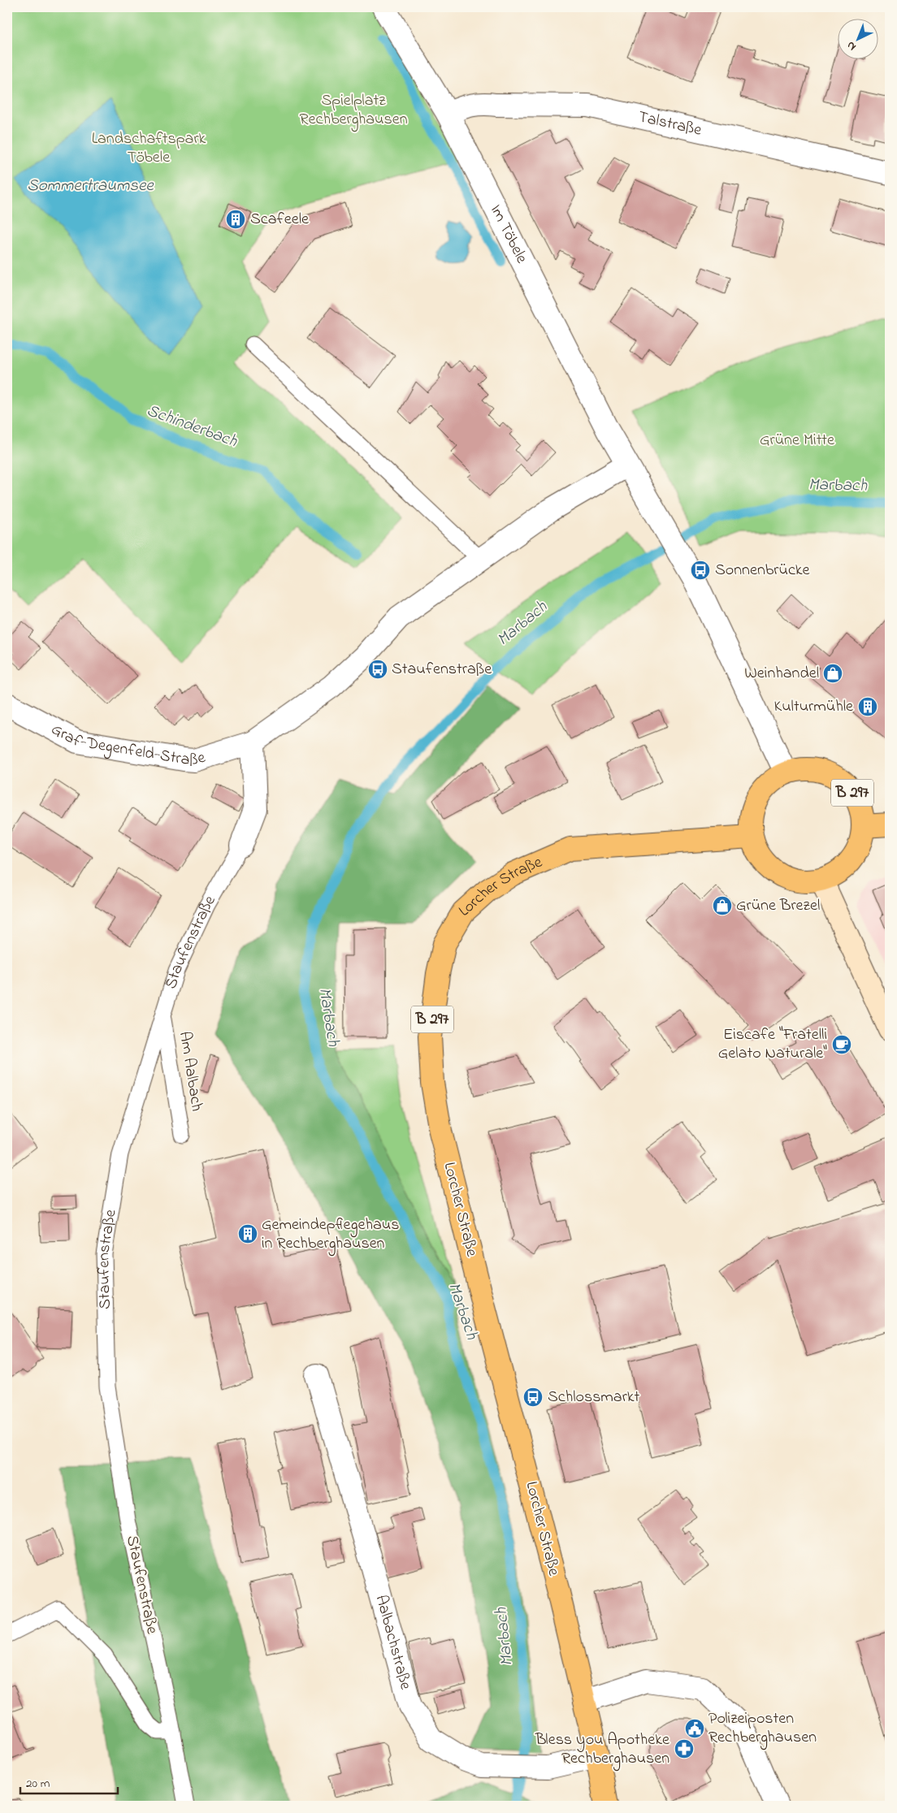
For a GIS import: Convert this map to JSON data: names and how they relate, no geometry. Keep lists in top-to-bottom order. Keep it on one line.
{"streets":{"main road":["B 297","Lorcher Straße"],"street":["Talstraße","Im Töbele","Graf-Degenfeld-Straße","Staufenstraße","Aalbachstraße"],"lane":["Am Aalbach"]},"crossings":[["Talstraße","Im Töbele"],["Graf-Degenfeld-Straße","Staufenstraße"],["B 297","Lorcher Straße"],["Lorcher Straße","Aalbachstraße"],["Staufenstraße","Am Aalbach"]],"water":["Sommertraumsee","Schinderbach","Marbach"],"parks":["Spielplatz Rechberghausen","Landschaftspark Töbele","Grüne Mitte"],"places":{"building":["Scafeele","Kulturmühle","Gemeindepflegehaus in Rechberghausen"],"bus stop":["Sonnenbrücke","Staufenstraße","Schlossmarkt"],"shop":["Weinhandel","Grüne Brezel"],"cafe":["Eiscafe \"Fratelli Gelato Naturale\""],"public building":["Polizeiposten Rechberghausen"],"pharmacy":["Bless you Apotheke Rechberghausen"]},"scale_bar":"20 m","north":"bottom left"}
